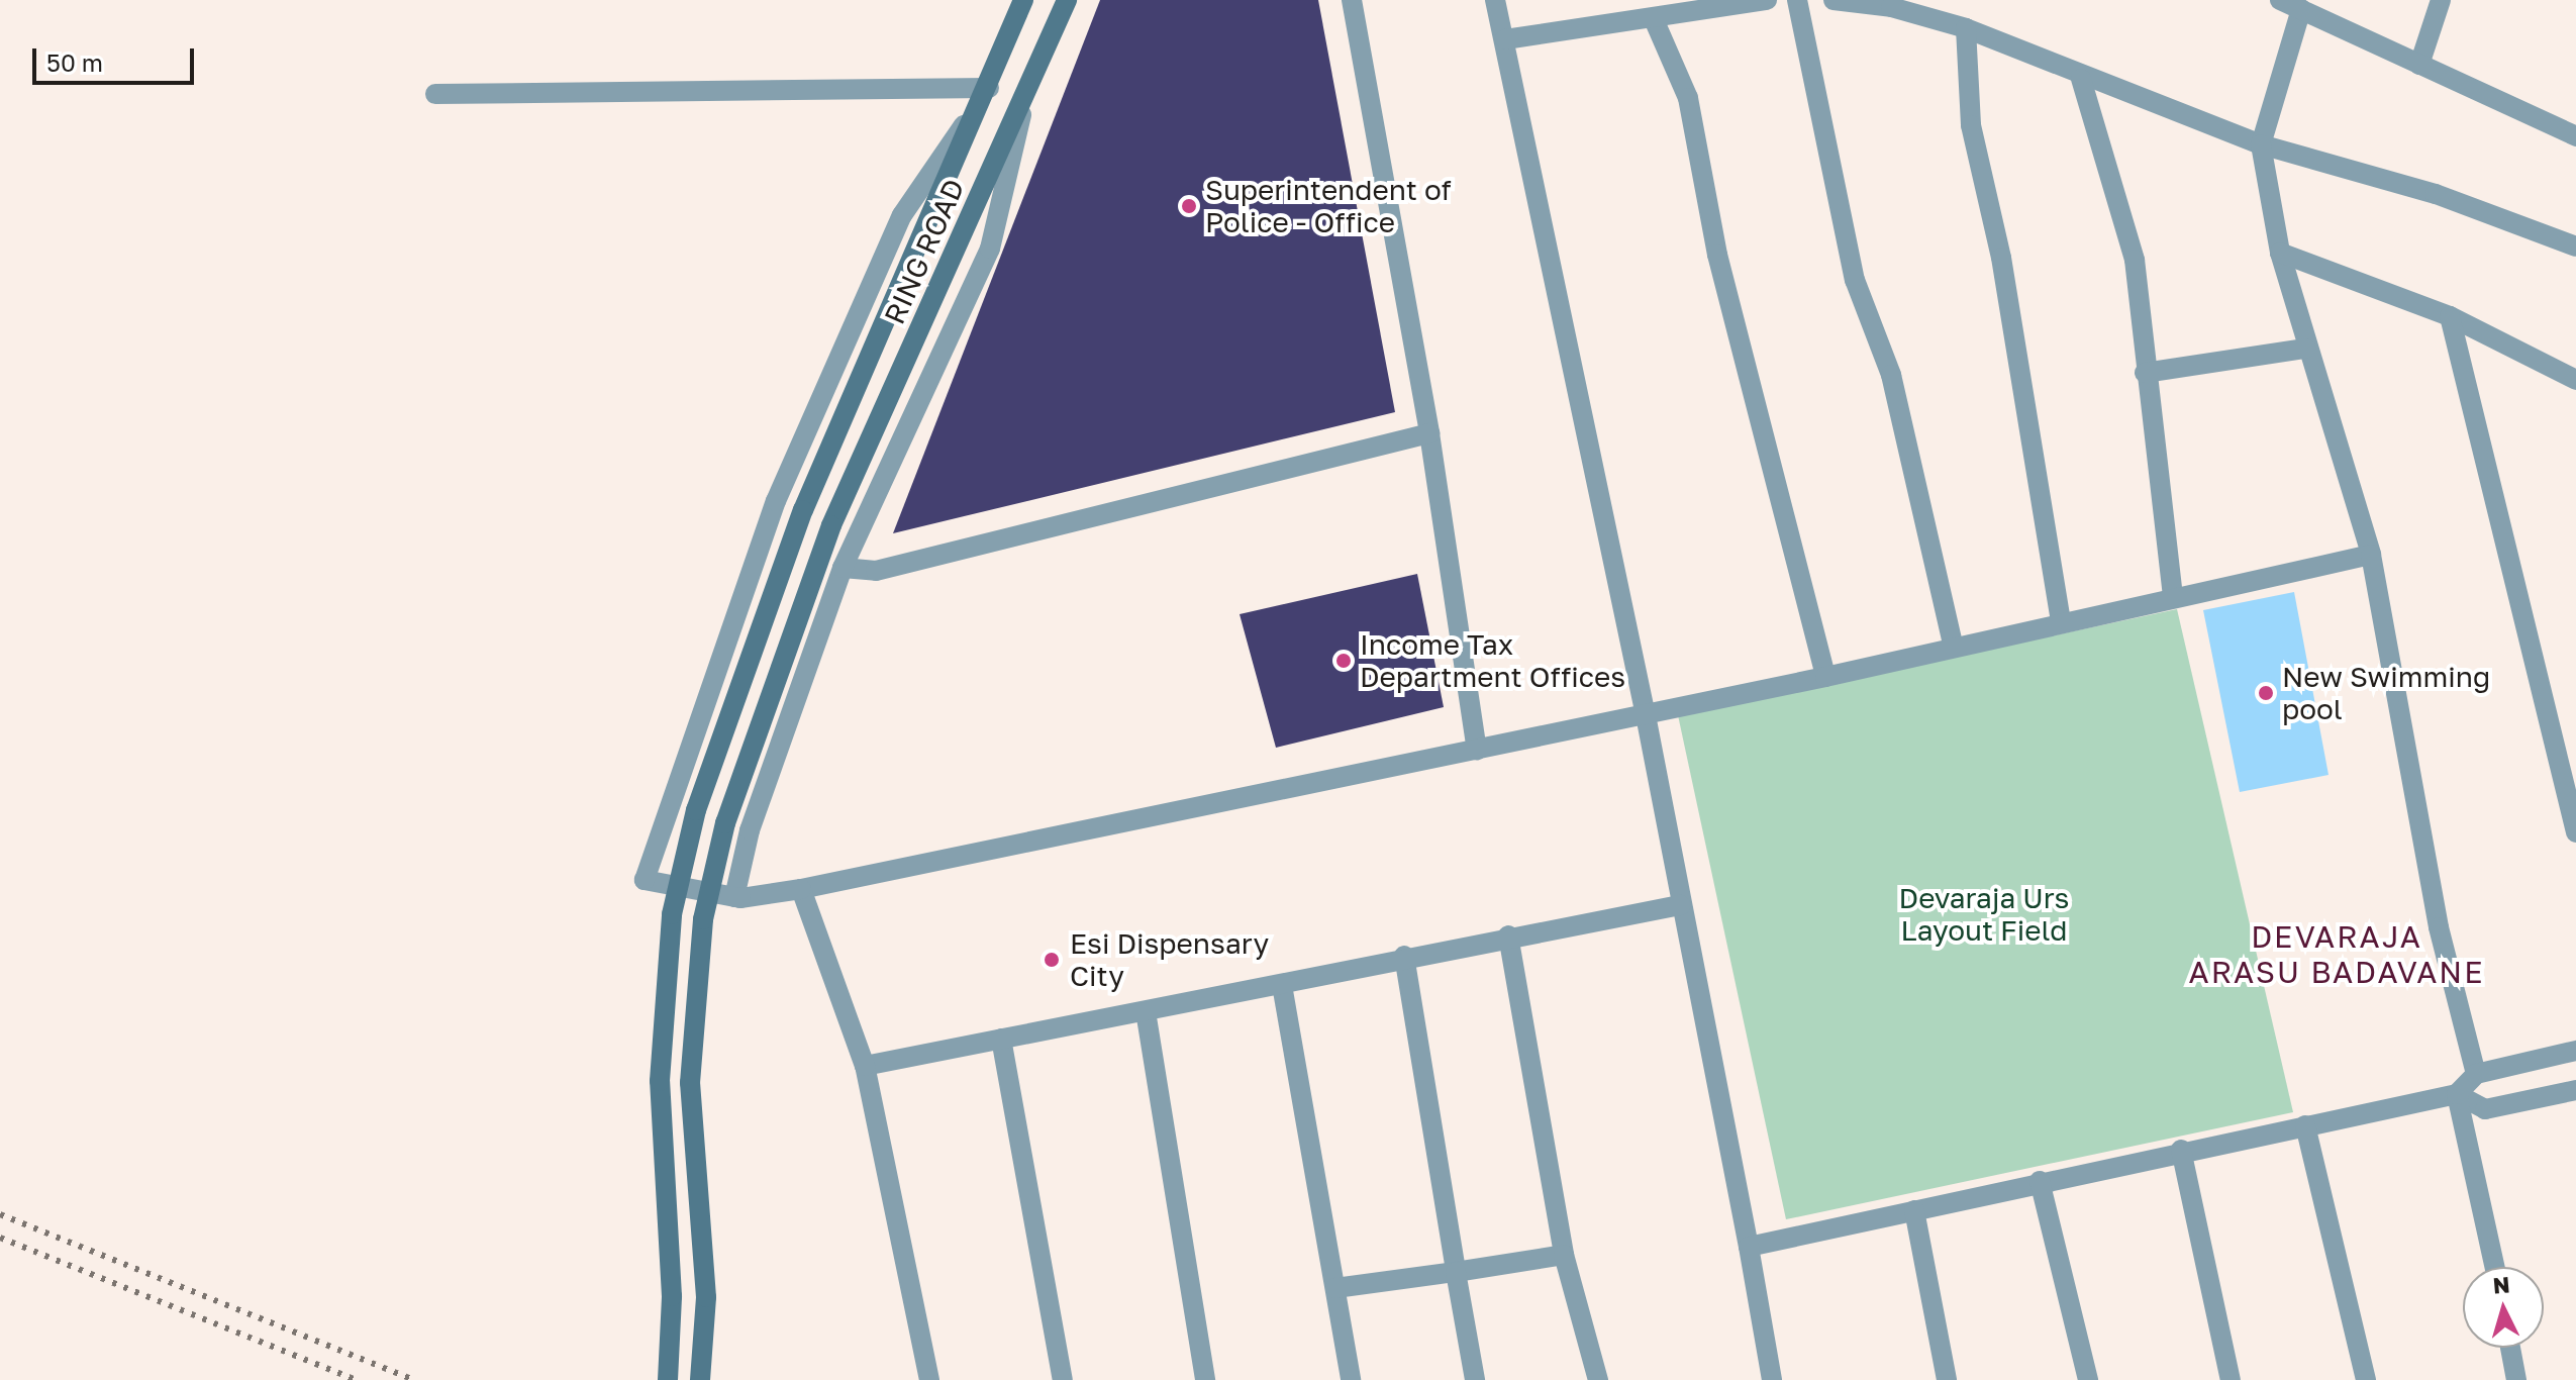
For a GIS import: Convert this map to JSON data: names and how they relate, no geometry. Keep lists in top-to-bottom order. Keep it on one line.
{"streets":{"main road":["RING ROAD"]},"districts":["DEVARAJA ARASU BADAVANE"],"parks":["Devaraja Urs Layout Field"],"places":["Superintendent of Police - Office","Income Tax Department Offices","New Swimming pool","Esi Dispensary City"],"scale_bar":"50 m","north":"top"}
